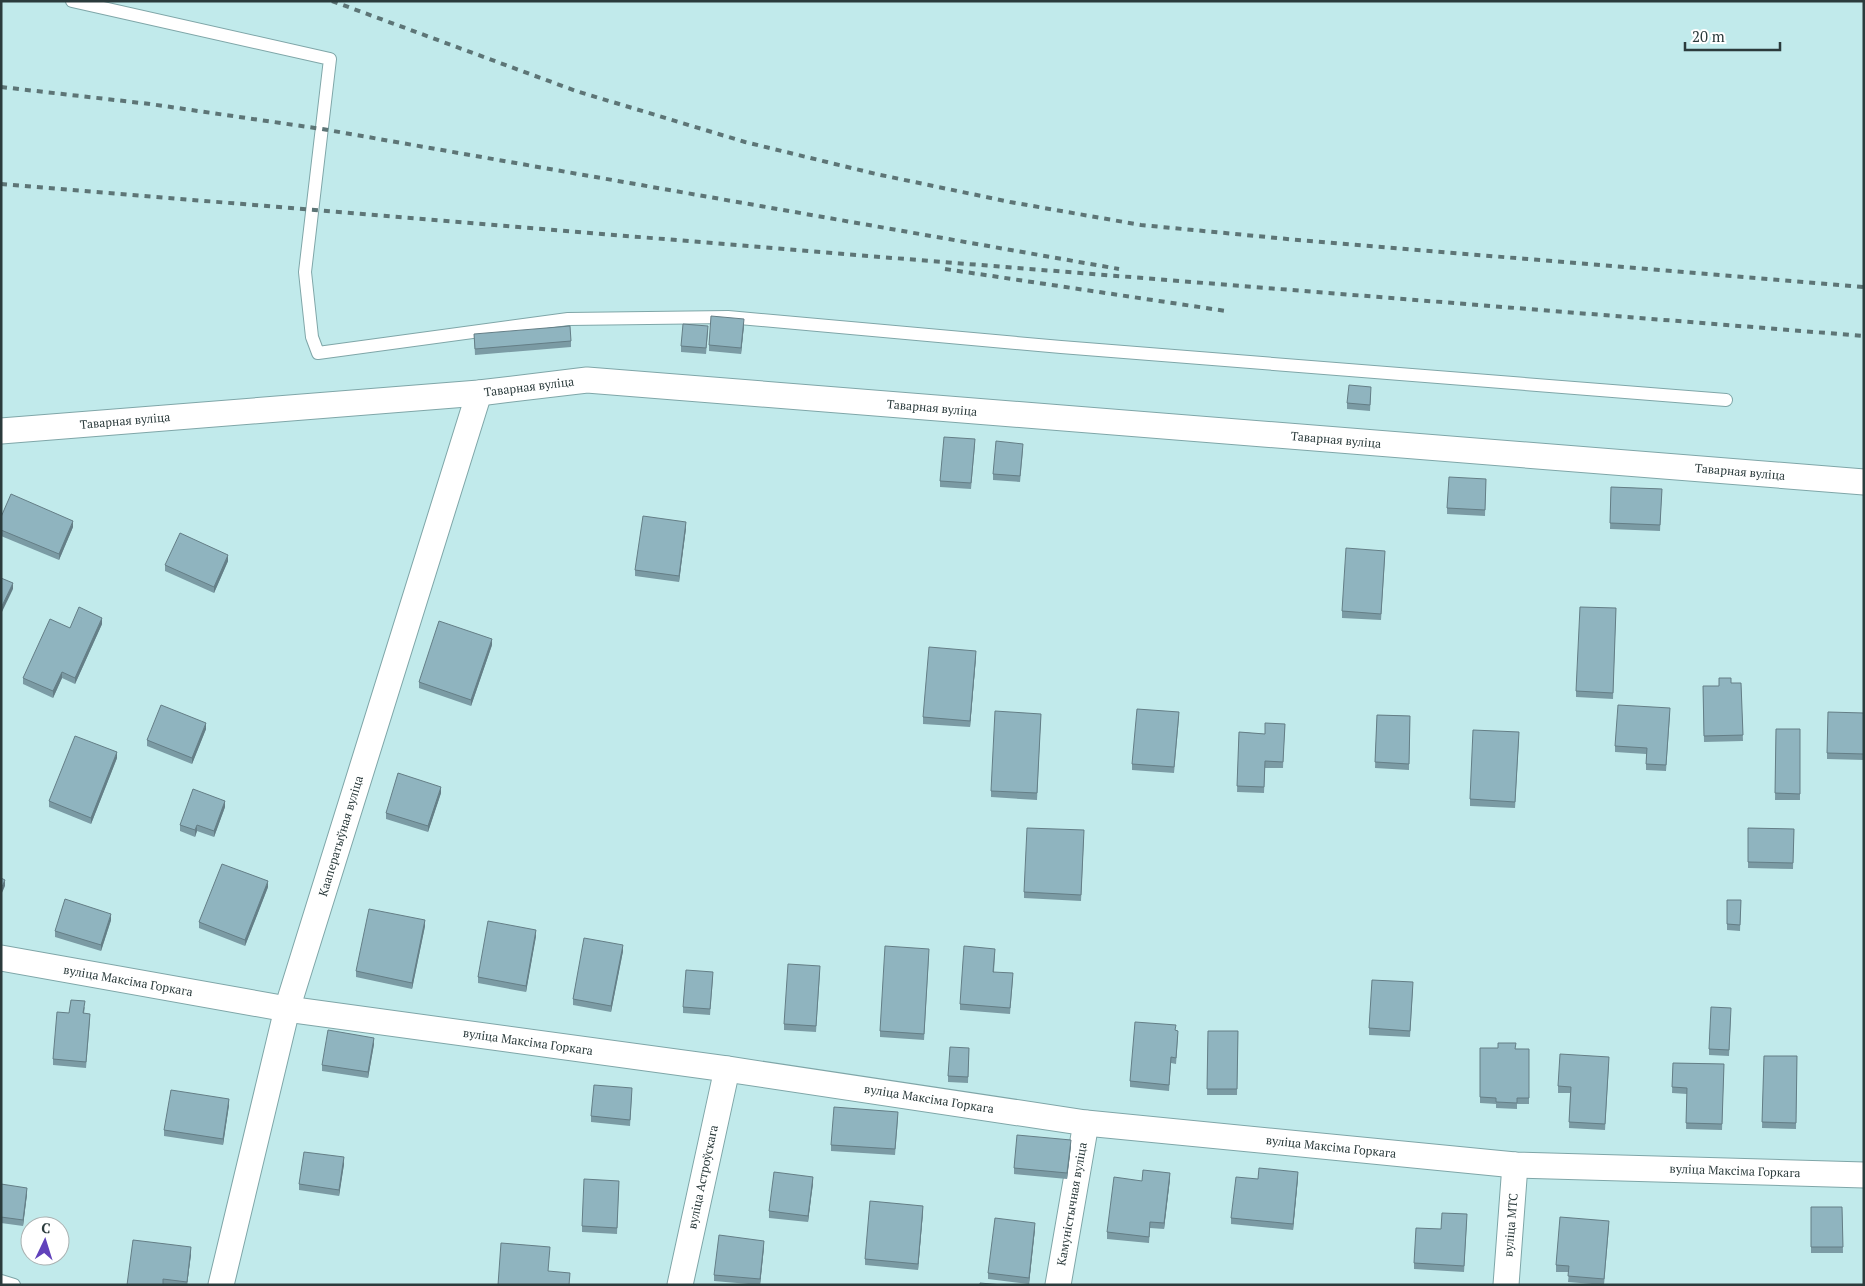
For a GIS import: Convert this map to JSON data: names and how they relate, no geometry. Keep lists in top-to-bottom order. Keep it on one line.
{"streets":{"street":["Таварная вуліца","Кааператыўная вуліца","вуліца Максіма Горкага","вуліца Астроўскага","Камуністычная вуліца","вуліца МТС"]},"crossings":[["Таварная вуліца","Кааператыўная вуліца"],["Кааператыўная вуліца","вуліца Максіма Горкага"],["вуліца Максіма Горкага","вуліца Астроўскага"],["вуліца Максіма Горкага","Камуністычная вуліца"],["вуліца Максіма Горкага","вуліца МТС"]],"scale_bar":"20 m","north":"top"}
